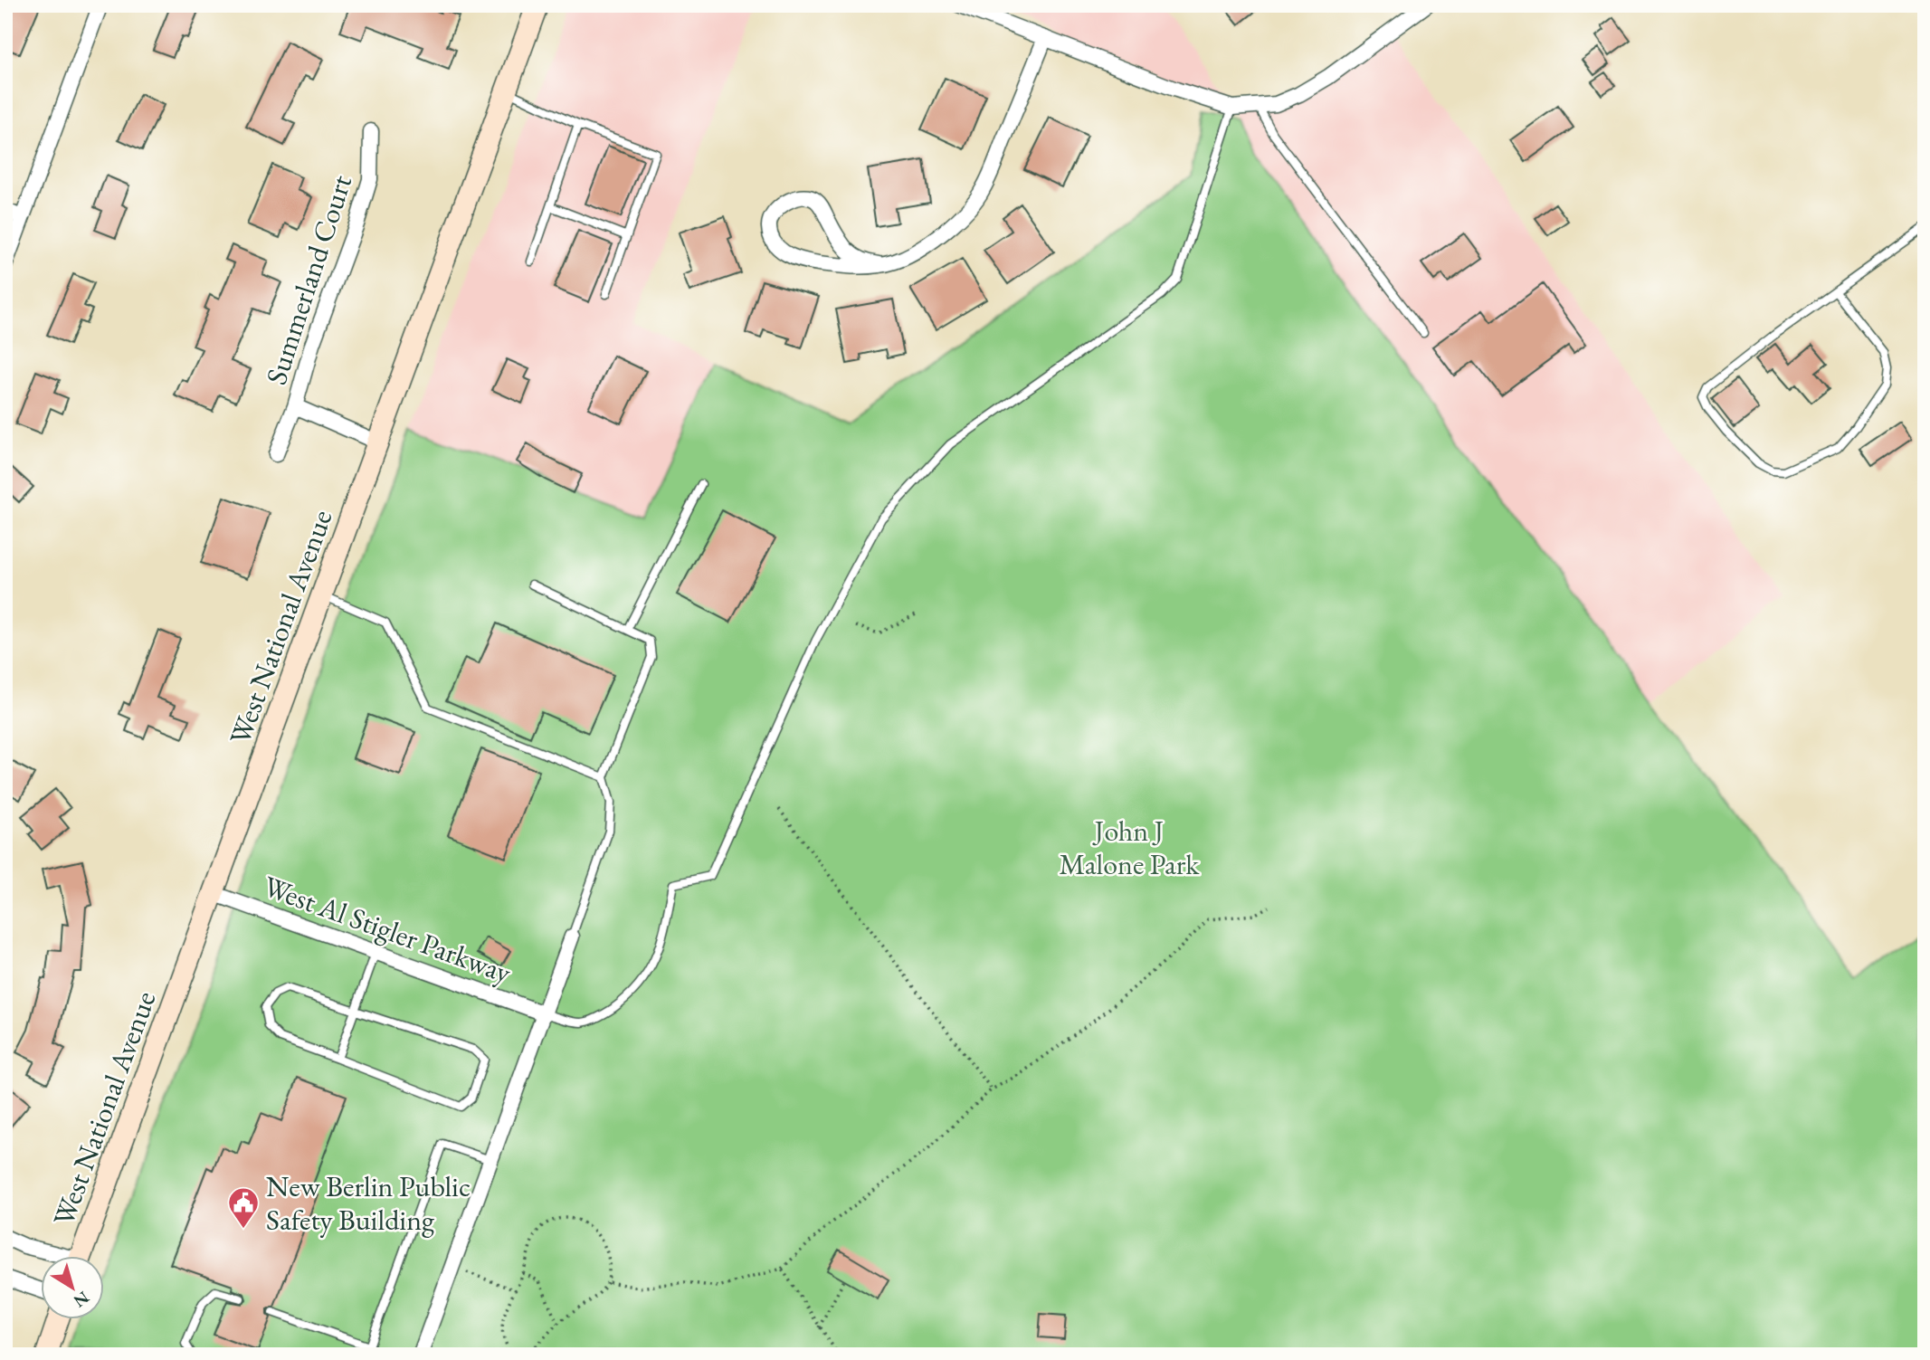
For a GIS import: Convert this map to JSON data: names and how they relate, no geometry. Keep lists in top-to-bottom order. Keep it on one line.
{"streets":{"main road":["West National Avenue"],"street":["Summerland Court","West Al Stigler Parkway"]},"crossings":[["Summerland Court","West National Avenue"],["West National Avenue","West Al Stigler Parkway"]],"parks":["John J Malone Park"],"places":{"public building":["New Berlin Public Safety Building"]},"north":"bottom right"}
